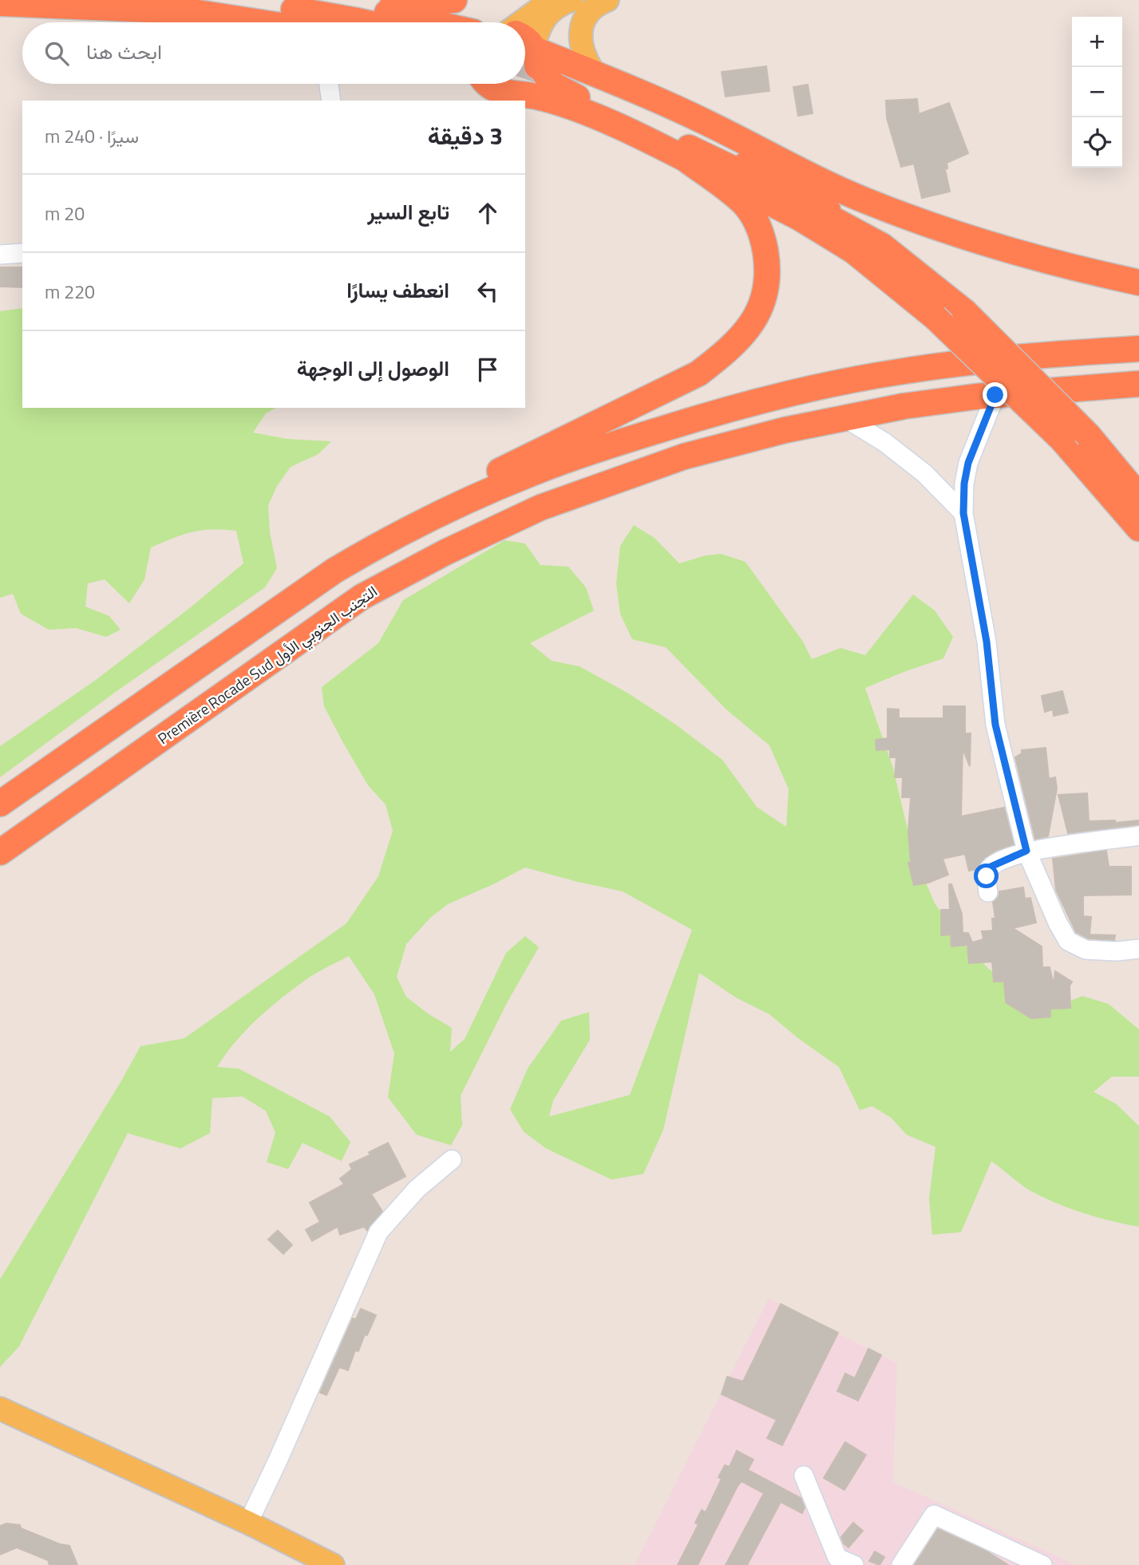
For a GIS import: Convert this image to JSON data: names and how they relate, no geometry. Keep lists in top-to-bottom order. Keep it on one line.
{"streets":{"highway":["Première Rocade Sud التجنب الجنوبي الأول"]},"page":{"map_buttons":["+","−"],"search":"ابحث هنا","heading":["3 دقيقة","سيرًا · 240 m"],"list":[["تابع السير","20 m"],["انعطف يسارًا","220 m"],"الوصول إلى الوجهة"]}}
